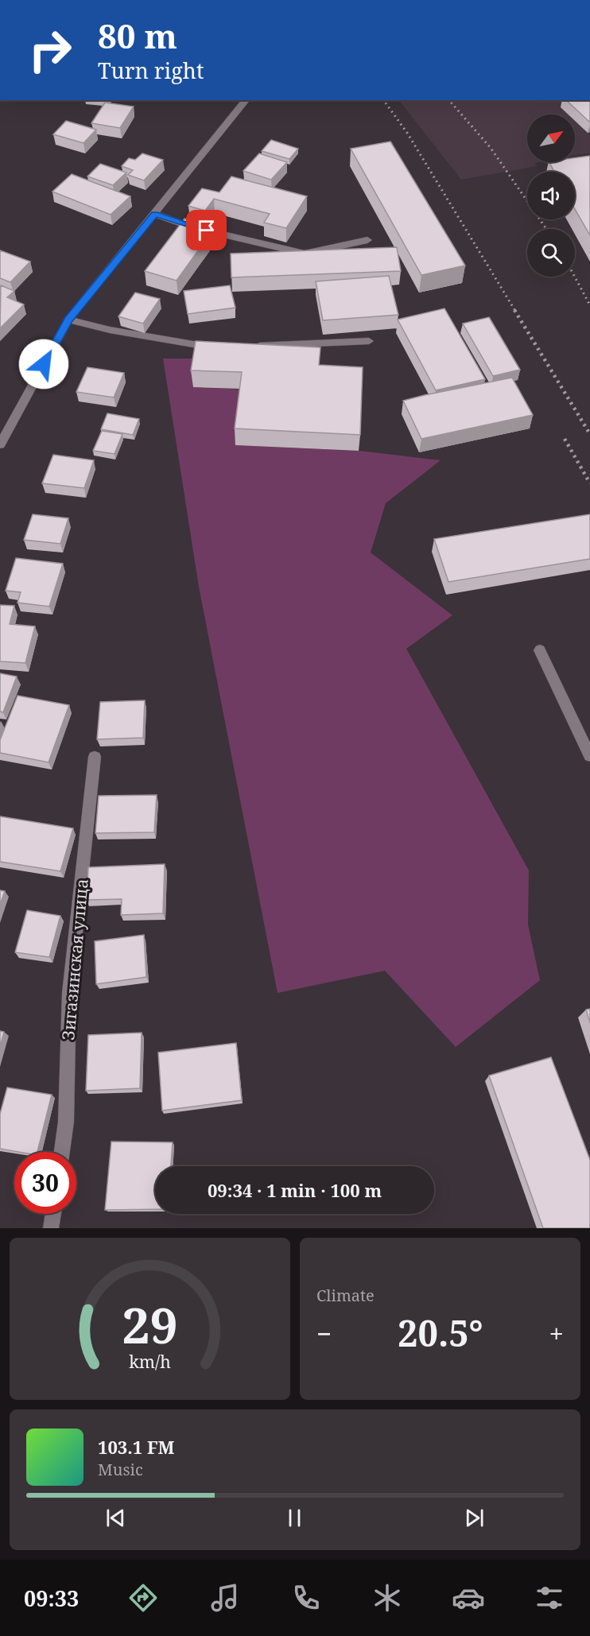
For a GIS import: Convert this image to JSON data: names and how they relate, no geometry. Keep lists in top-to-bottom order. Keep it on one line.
{"streets":{"street":["Зигазинская улица"]},"north":"top right","page":{"turn":["80 m","Turn right"],"limit":"30","trip":"09:34 · 1 min · 100 m","tile":"Climate","heat":["−","20.5°","+"],"song":["103.1 FM","Music"],"tabs":"09:33","gauge":["29","km/h"]}}
